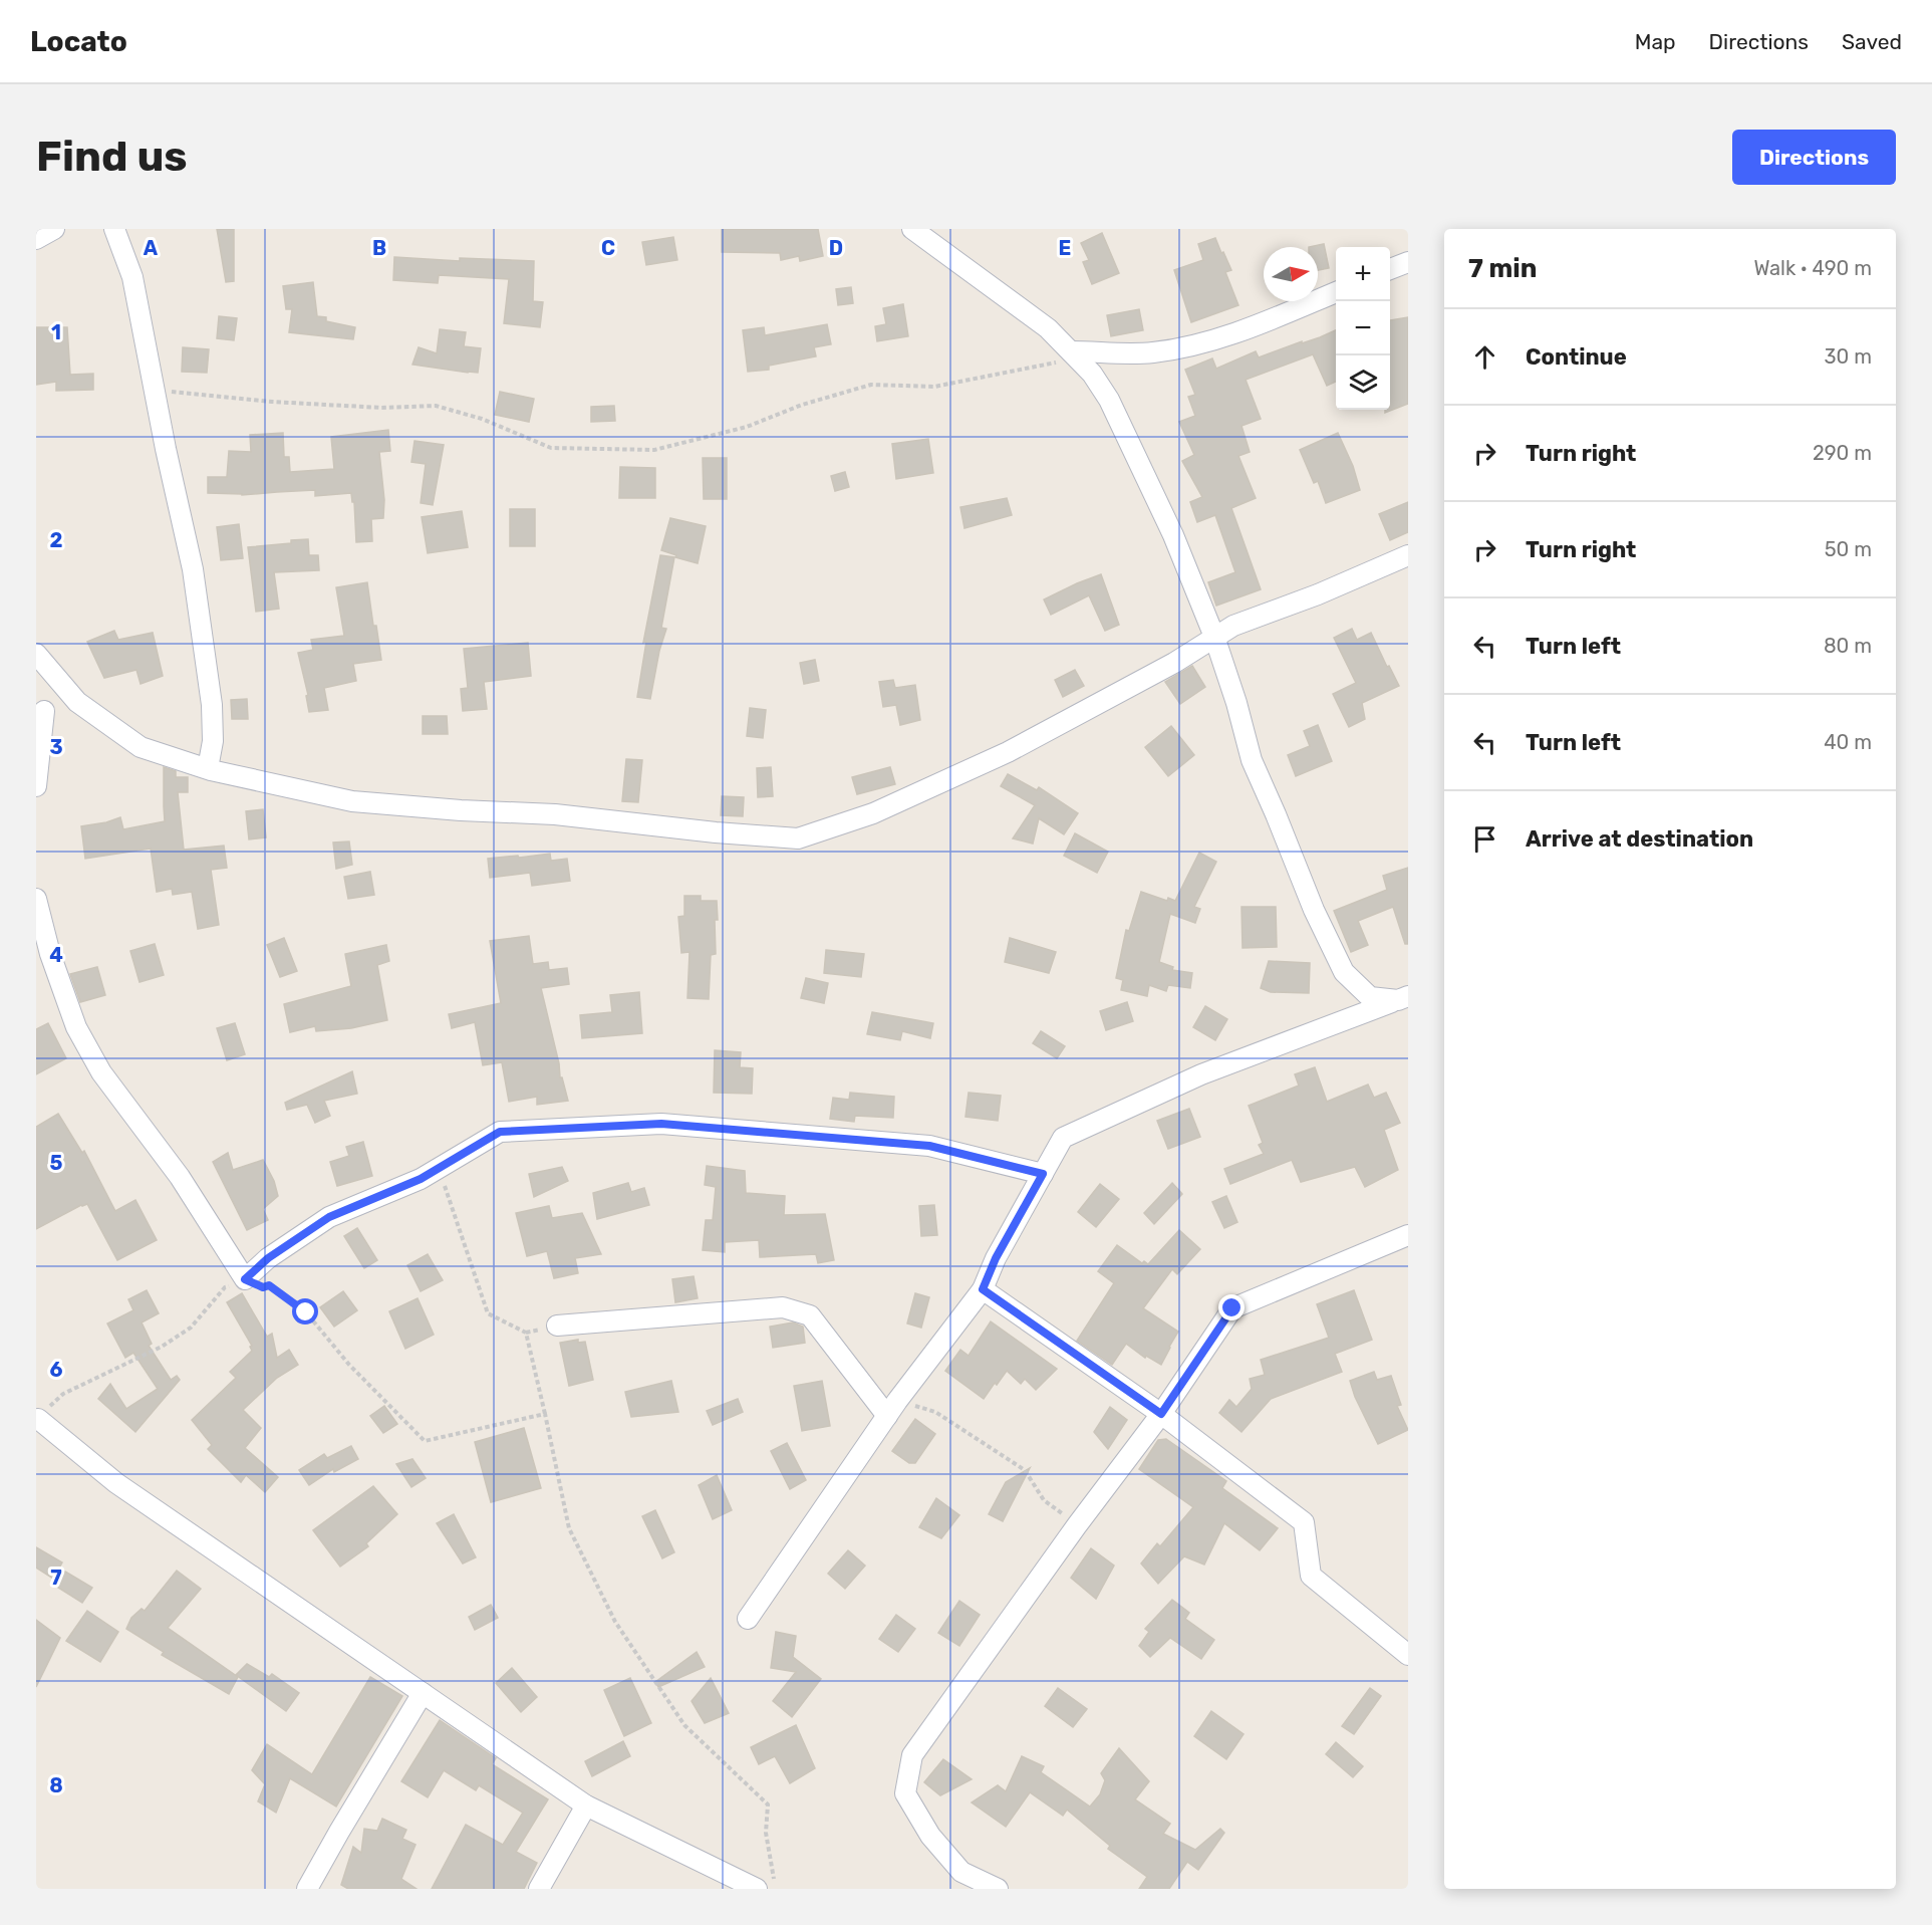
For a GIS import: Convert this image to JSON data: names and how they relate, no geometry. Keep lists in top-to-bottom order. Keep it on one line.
{"north":"right","page":{"header":"Locato","nav":["Map","Directions","Saved"],"buttons":"Directions","title":"Find us","heading":["7 min","Walk · 490 m"],"map_buttons":["+","−"],"list":[["Continue","30 m"],["Turn right","290 m"],["Turn right","50 m"],["Turn left","80 m"],["Turn left","40 m"],"Arrive at destination"]},"grid":{"columns":["A","B","C","D","E"],"rows":["1","2","3","4","5","6","7","8"]}}
